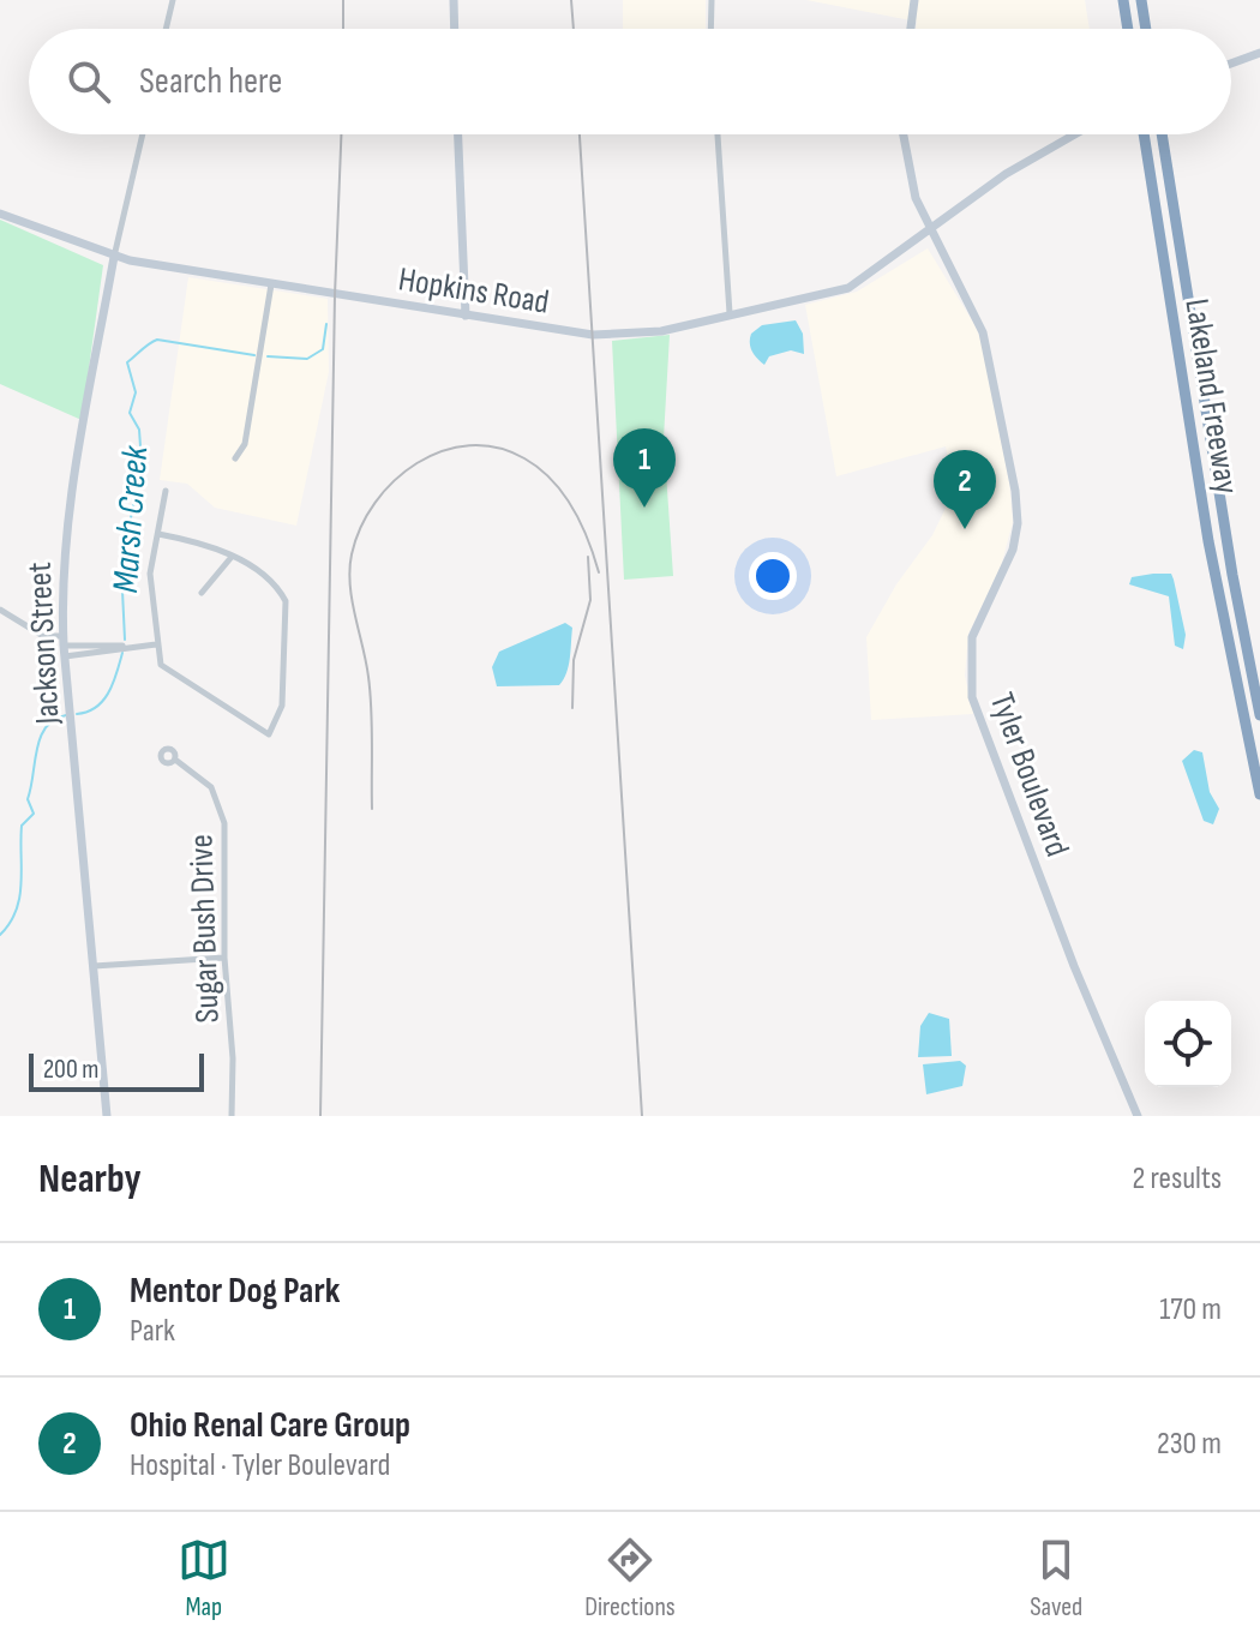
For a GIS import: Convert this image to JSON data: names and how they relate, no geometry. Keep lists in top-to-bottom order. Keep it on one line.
{"streets":{"highway":["Lakeland Freeway"],"street":["Hopkins Road","Jackson Street","Tyler Boulevard","Sugar Bush Drive"]},"crossings":[["Hopkins Road","Jackson Street"],["Hopkins Road","Tyler Boulevard"]],"water":["Marsh Creek"],"scale_bar":"200 m","page":{"search":"Search here","pins":["1","2"],"scale":"200 m","heading":["Nearby","2 results"],"list":[{"mark":"1","name":"Mentor Dog Park","note":"Park","value":"170 m"},{"mark":"2","name":"Ohio Renal Care Group","note":"Hospital · Tyler Boulevard","value":"230 m"}],"nav":["Map","Directions","Saved"]}}
